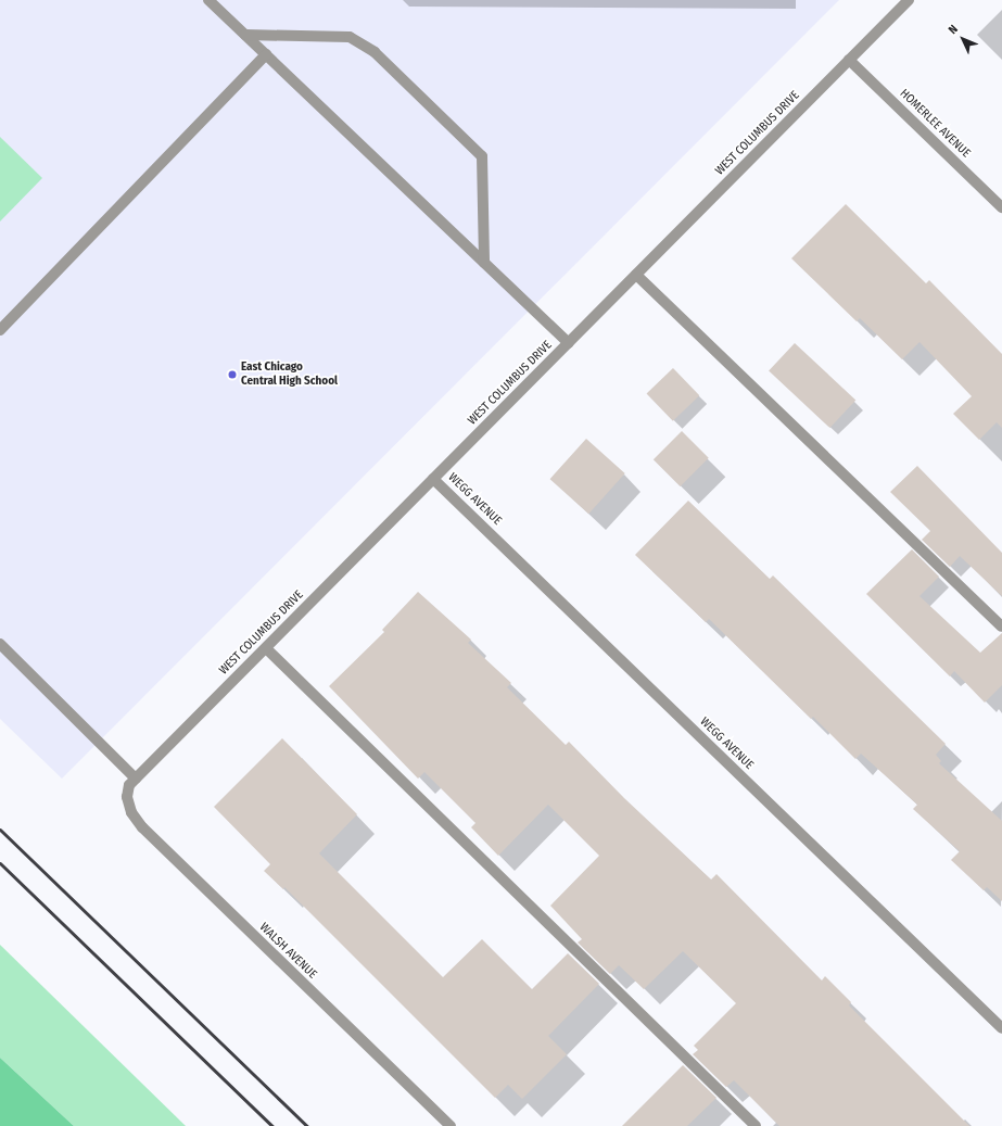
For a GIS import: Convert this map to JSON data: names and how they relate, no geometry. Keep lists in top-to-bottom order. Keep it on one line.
{"streets":{"street":["HOMERLEE AVENUE","WEST COLUMBUS DRIVE","WEGG AVENUE","WALSH AVENUE"]},"crossings":[["HOMERLEE AVENUE","WEST COLUMBUS DRIVE"],["WEST COLUMBUS DRIVE","WEGG AVENUE"],["WEST COLUMBUS DRIVE","WALSH AVENUE"]],"places":["East Chicago Central High School"],"north":"top left"}
